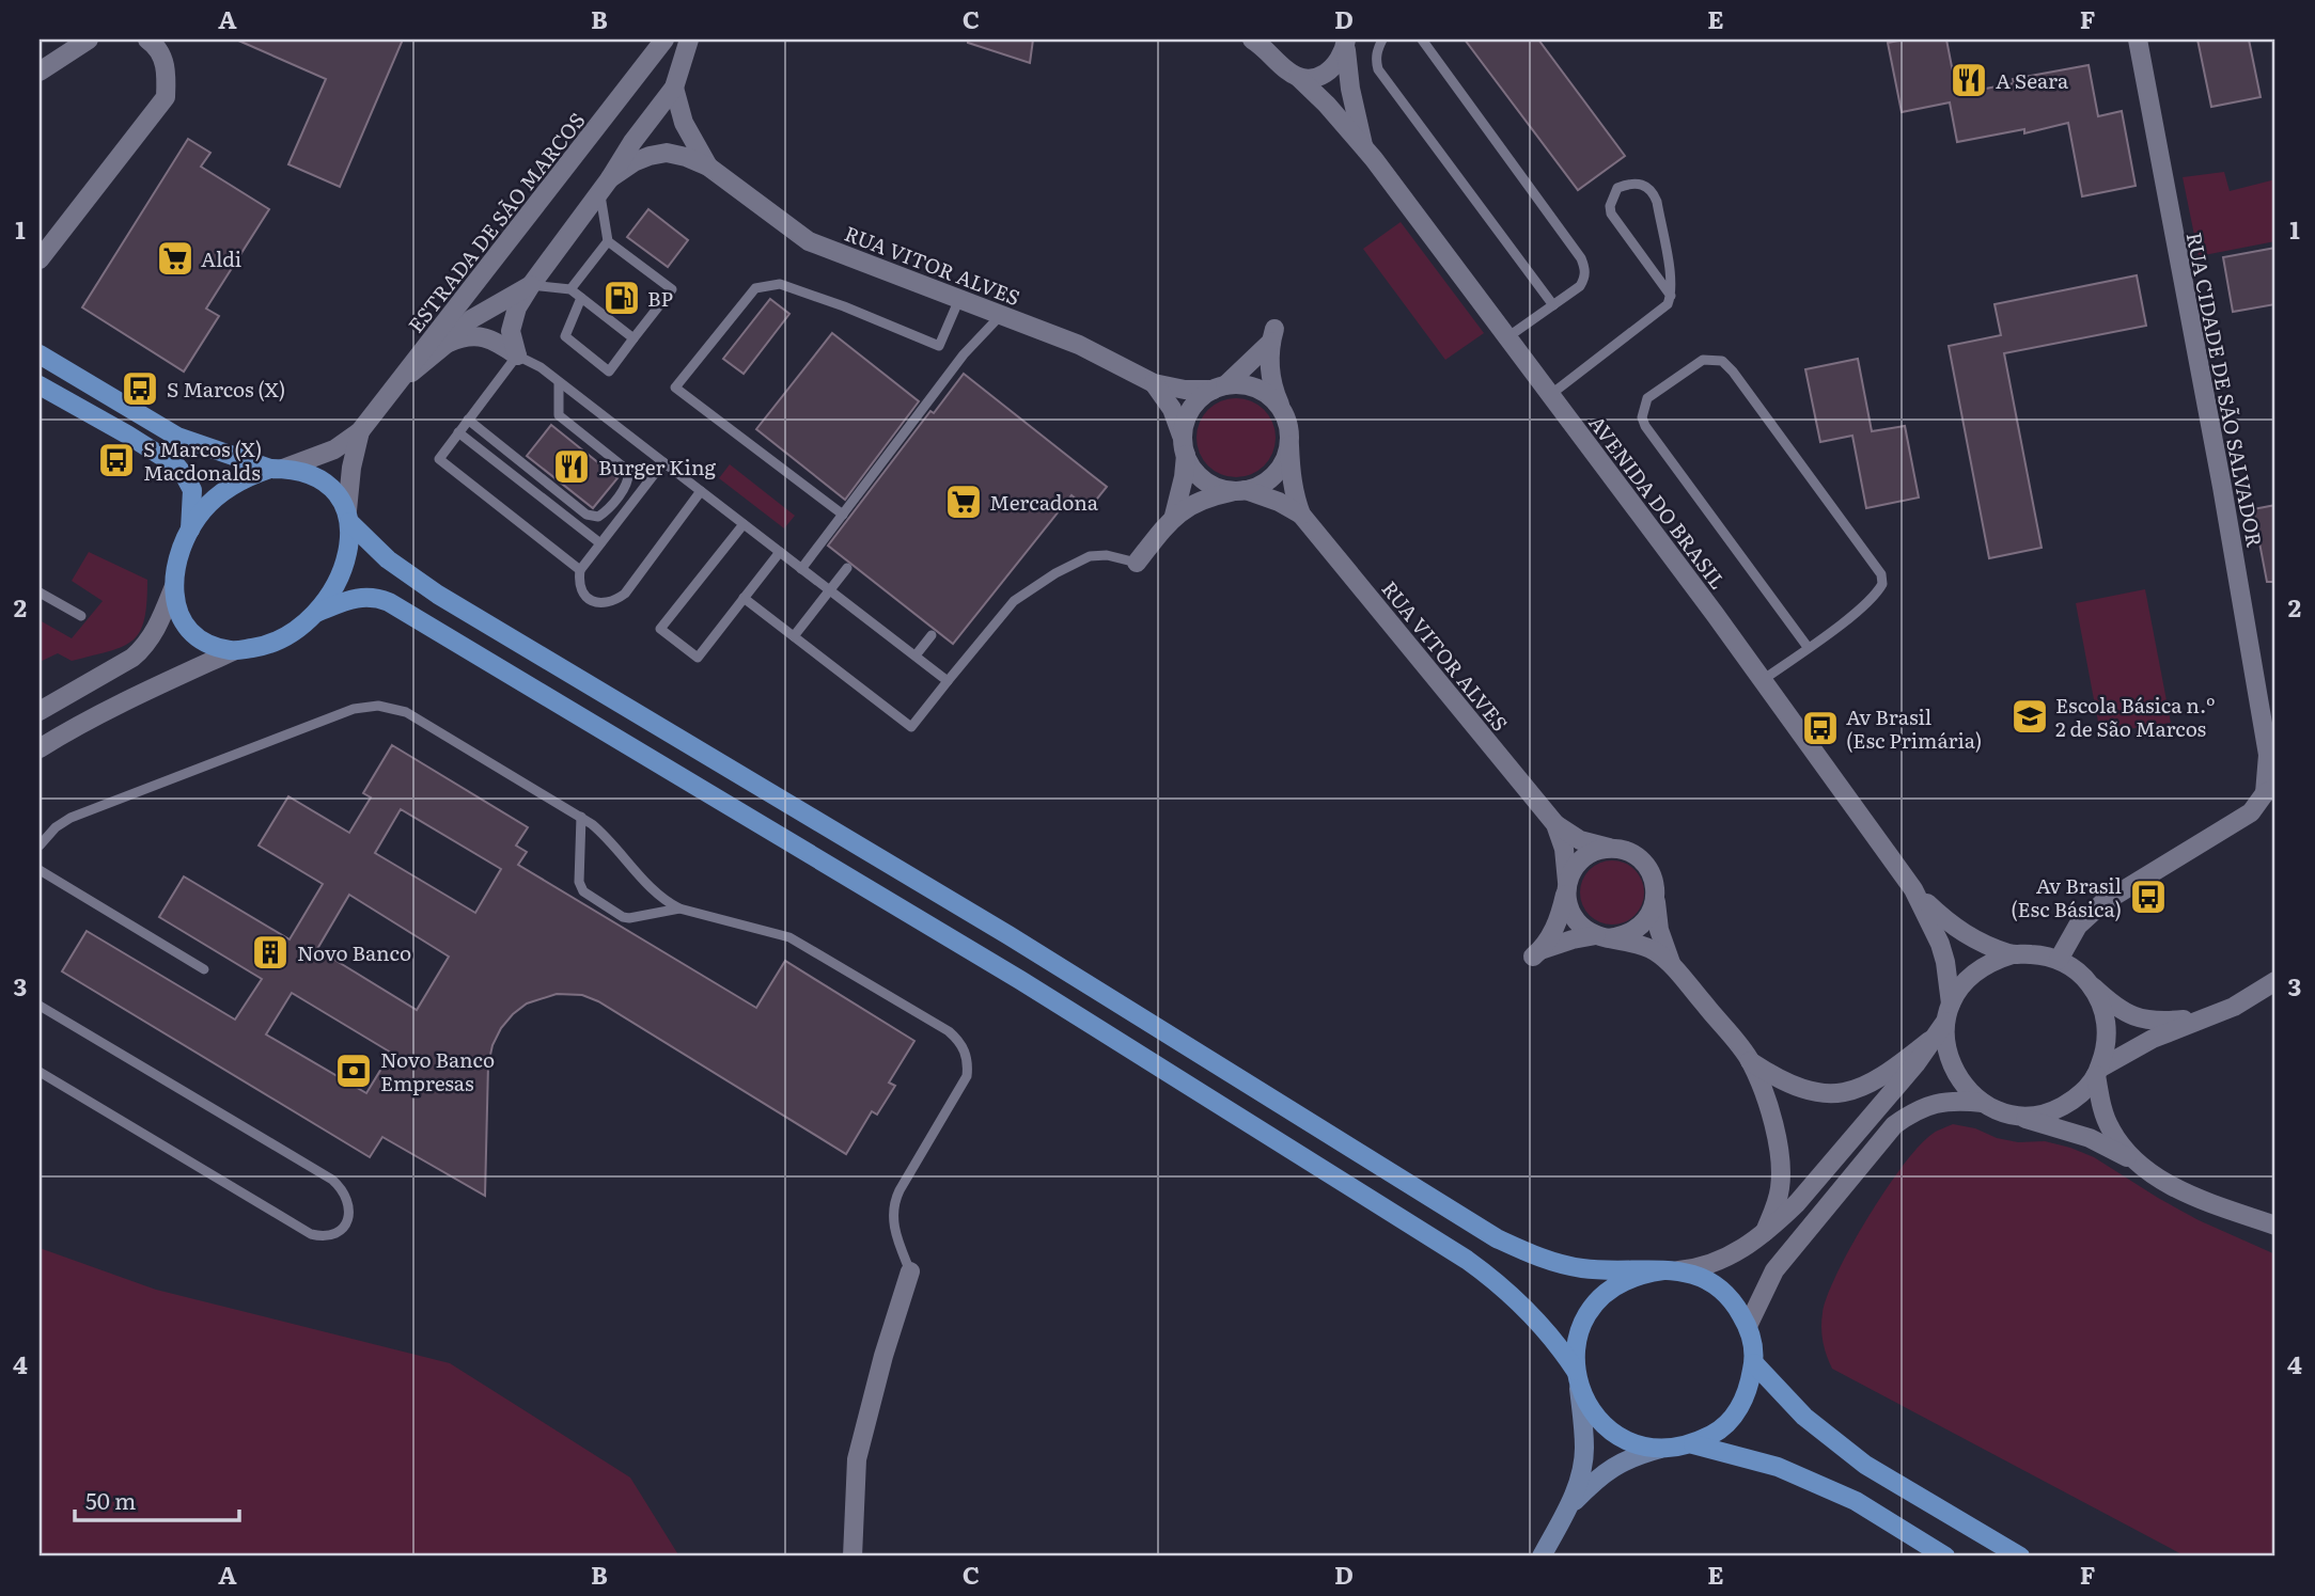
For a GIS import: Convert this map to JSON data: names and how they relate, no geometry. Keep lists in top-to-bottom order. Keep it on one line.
{"streets":{"street":["ESTRADA DE SÃO MARCOS","RUA VITOR ALVES","RUA CIDADE DE SÃO SALVADOR","AVENIDA DO BRASIL"]},"crossings":[["ESTRADA DE SÃO MARCOS","RUA VITOR ALVES"],["RUA VITOR ALVES","AVENIDA DO BRASIL"]],"places":{"restaurant":["A Seara","Burger King"],"supermarket":["Aldi","Mercadona"],"fuel station":["BP"],"bus stop":["S Marcos (X)","S Marcos (X) Macdonalds","Av Brasil (Esc Primária)","Av Brasil (Esc Básica)"],"school or university":["Escola Básica n.º 2 de São Marcos"],"building":["Novo Banco"],"bank":["Novo Banco Empresas"]},"scale_bar":"50 m","grid":{"columns":["A","B","C","D","E","F"],"rows":["1","2","3","4"]}}
